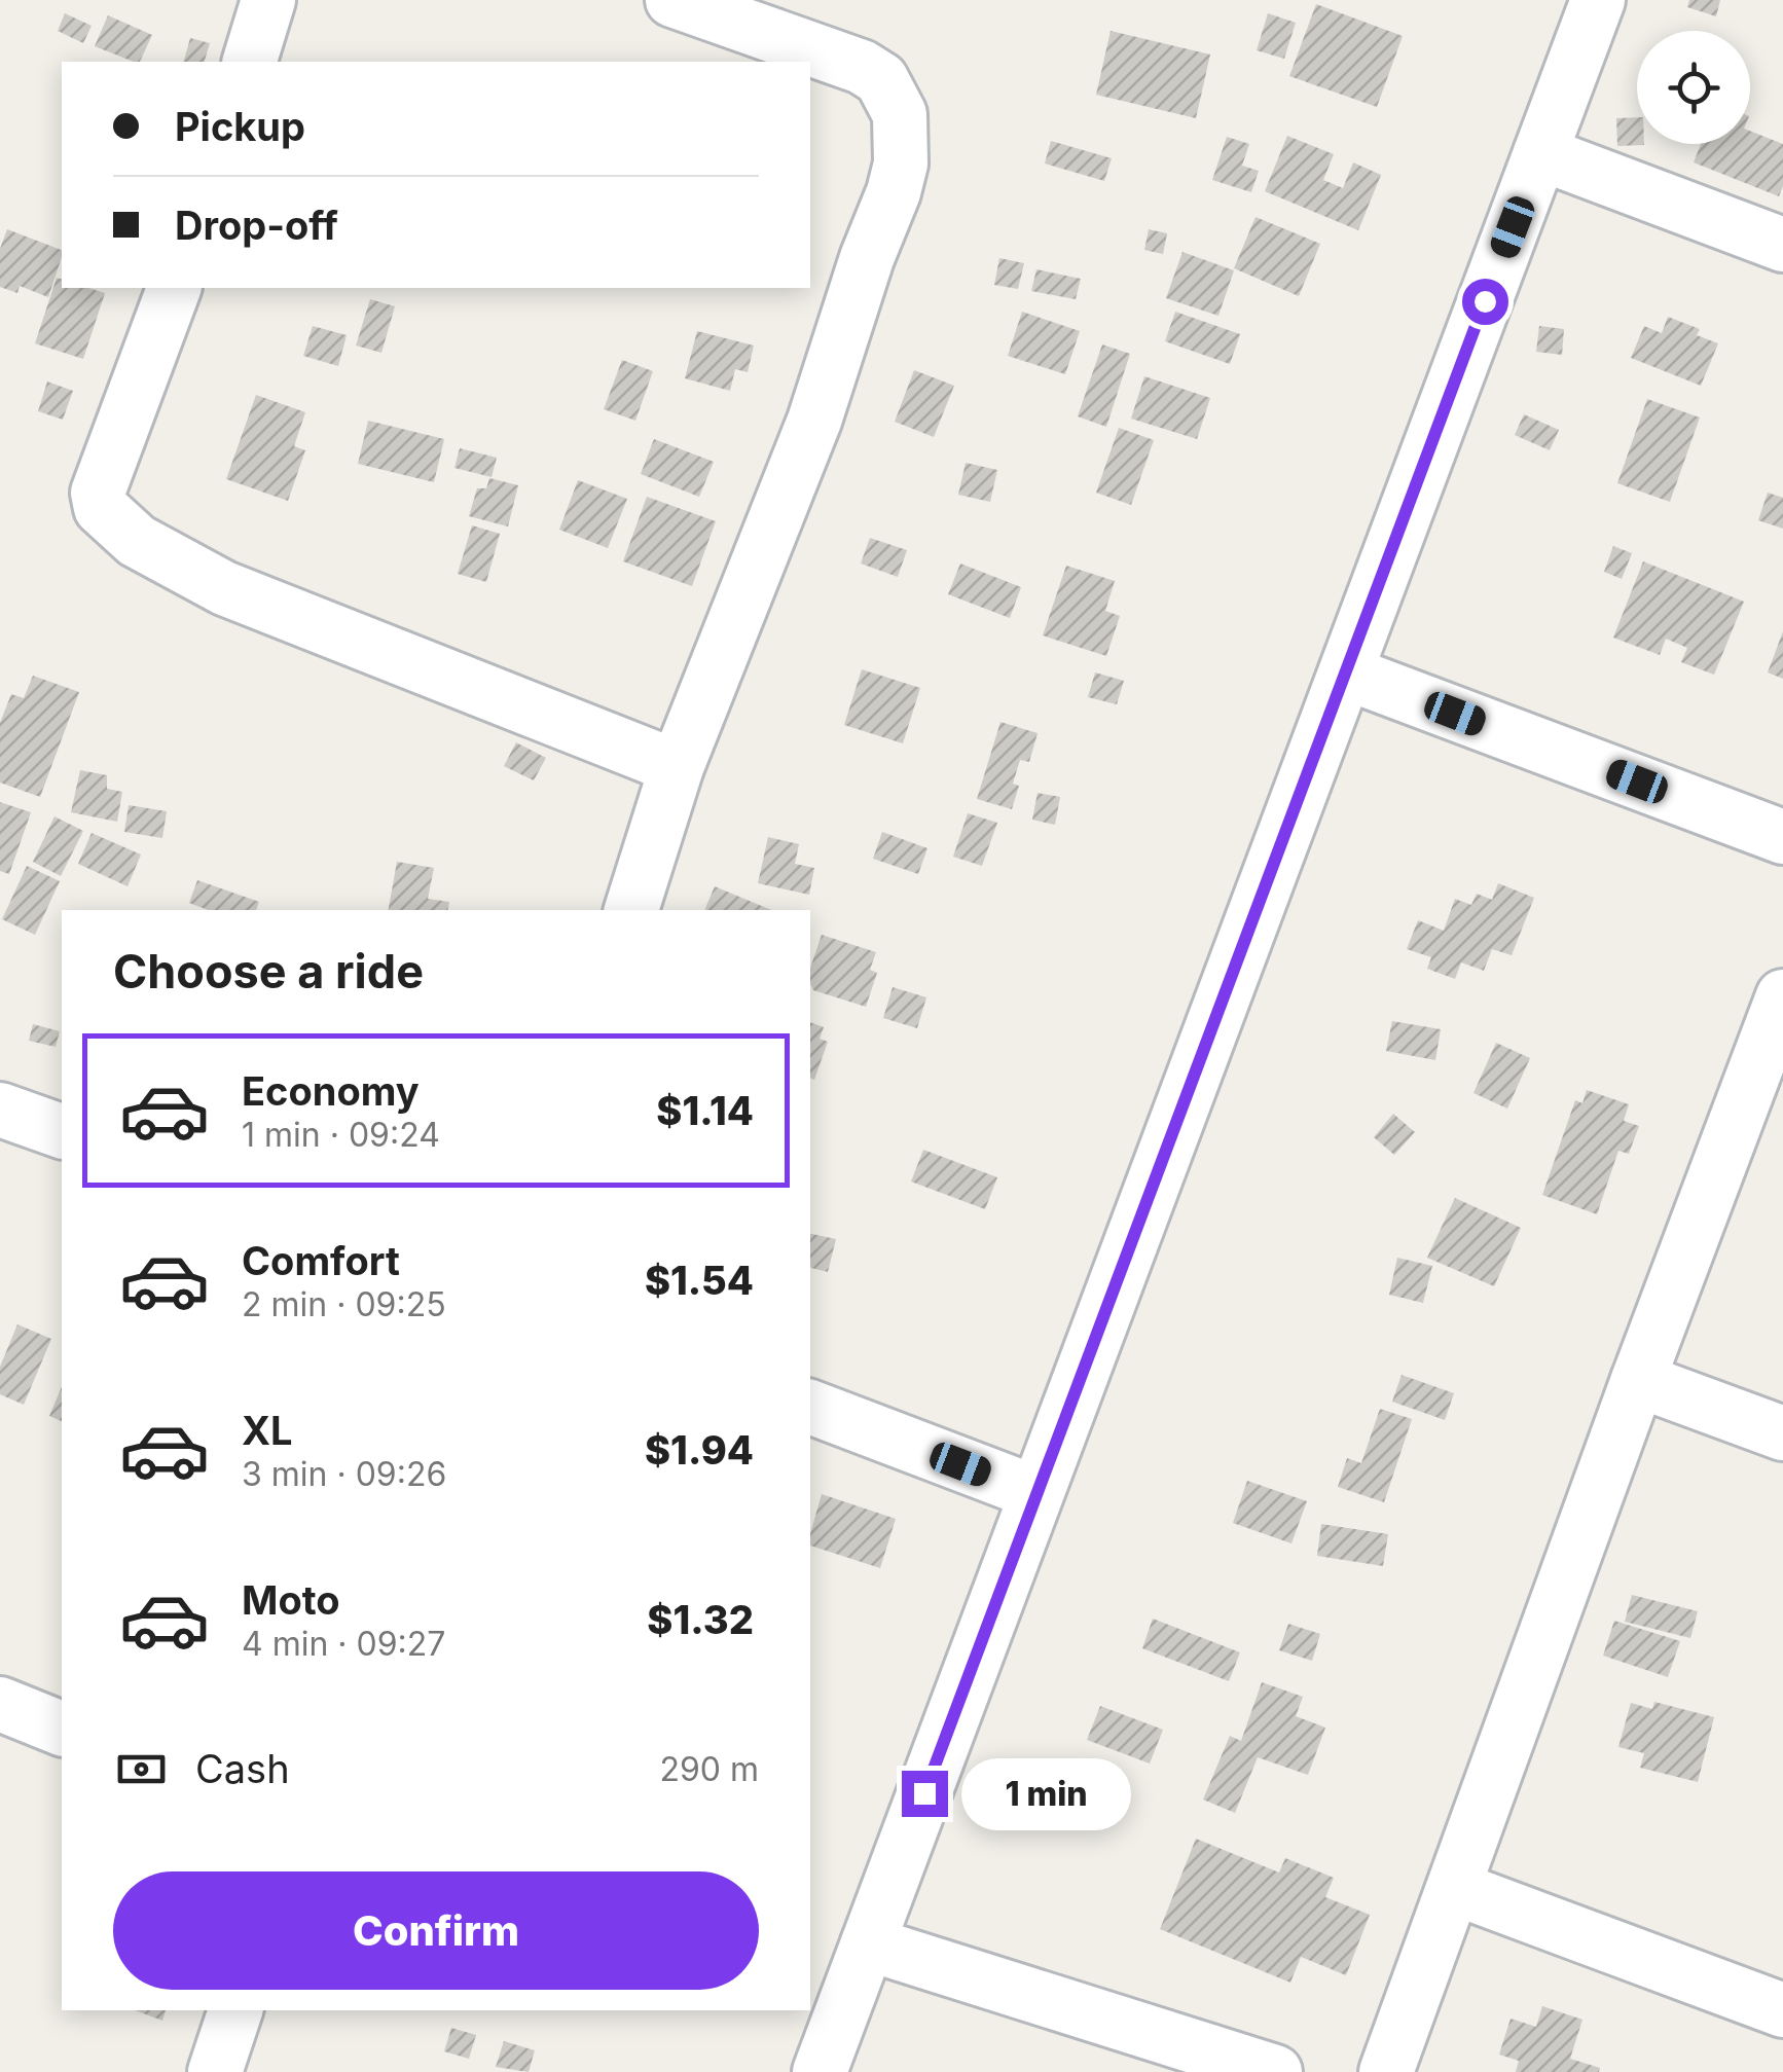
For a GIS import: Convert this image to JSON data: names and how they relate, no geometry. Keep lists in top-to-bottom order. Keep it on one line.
{"page":{"banner":["Pickup","Drop-off"],"heading":"Choose a ride","list":[{"name":"Economy","note":"1 min · 09:24","value":"$1.14"},{"name":"Comfort","note":"2 min · 09:25","value":"$1.54"},{"name":"XL","note":"3 min · 09:26","value":"$1.94"},{"name":"Moto","note":"4 min · 09:27","value":"$1.32"}],"pay":["Cash","290 m"],"bubble":"1 min","buttons":"Confirm"}}
